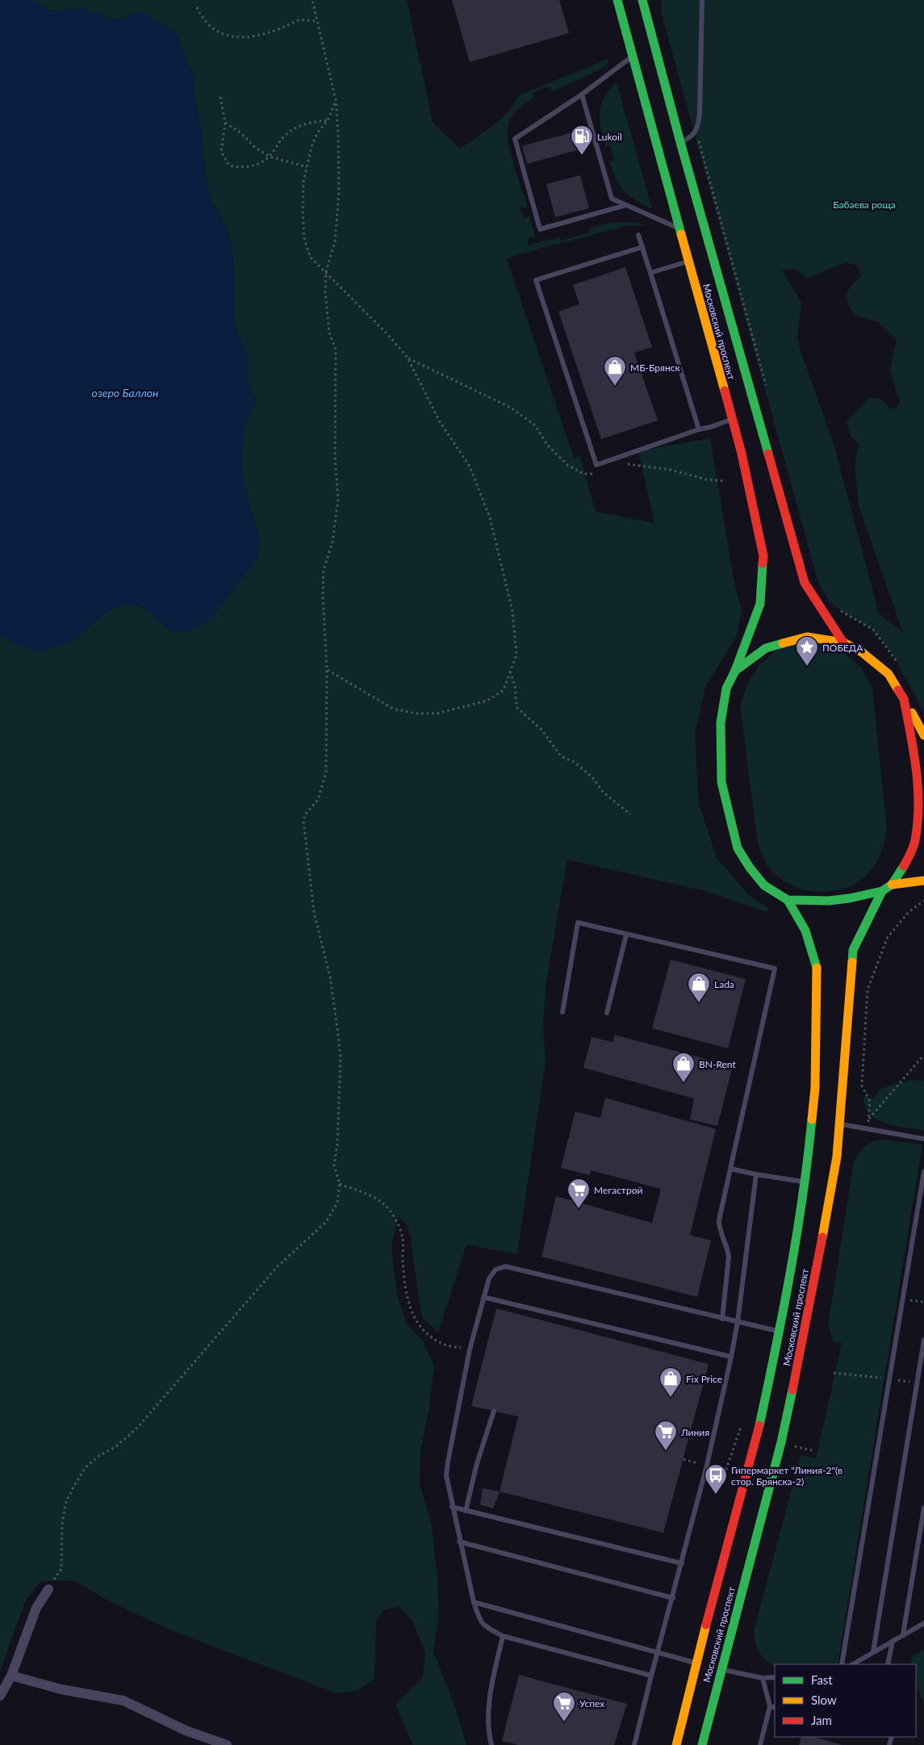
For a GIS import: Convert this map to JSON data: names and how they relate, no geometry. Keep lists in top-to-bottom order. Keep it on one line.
{"streets":{"main road":["Московский проспект"]},"water":["озеро Баллон"],"parks":["Бабаева роща"],"places":{"fuel station":["Lukoil"],"shop":["МБ-Брянск","Lada","BN-Rent","Fix Price"],"place":["ПОБЕДА"],"supermarket":["Мегастрой","Линия","Успех"],"bus stop":["Гипермаркет \"Линия-2\"(в стор. Брянска-2)"]},"legend":["Fast","Slow","Jam"]}
